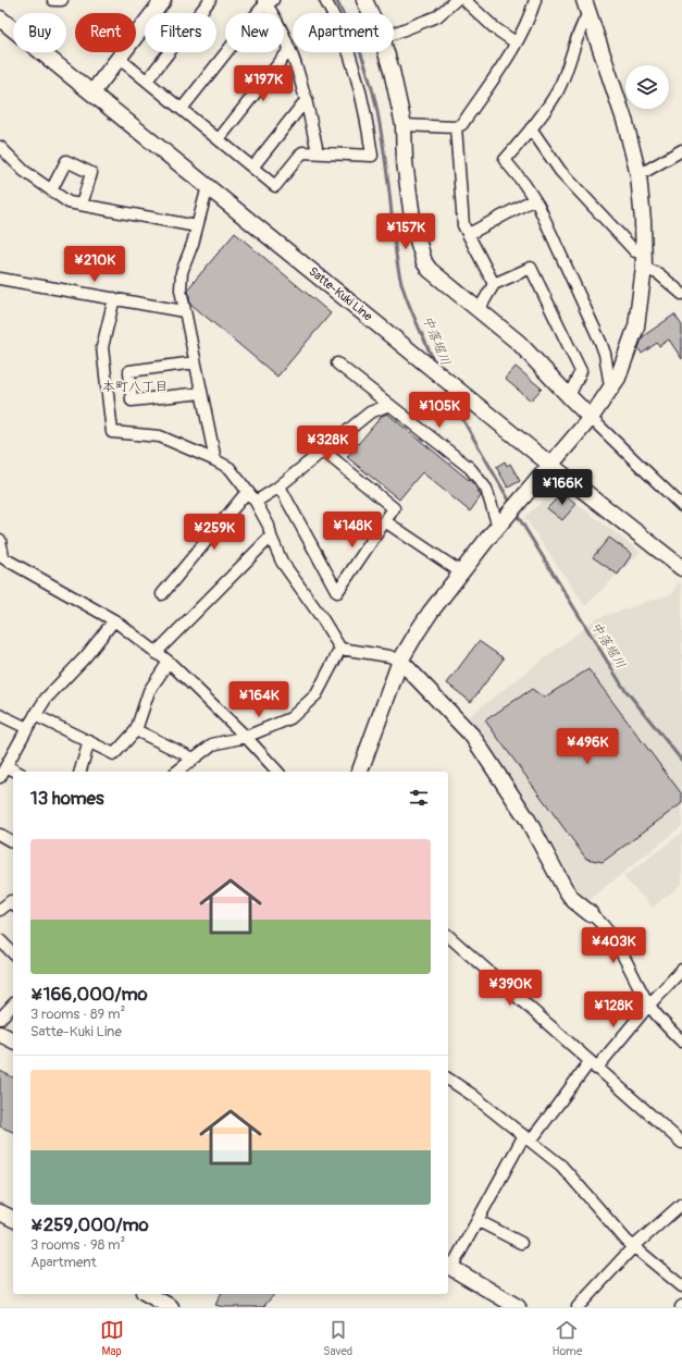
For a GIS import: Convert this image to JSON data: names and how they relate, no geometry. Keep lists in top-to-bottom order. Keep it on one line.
{"streets":{"street":["Satte-Kuki Line"]},"districts":["本町八丁目"],"water":["中落堀川"],"page":{"chip":["Buy","Rent","Filters","New","Apartment"],"price":["¥197K","¥157K","¥210K","¥105K","¥328K","¥166K","¥148K","¥259K","¥164K","¥496K","¥403K","¥390K","¥128K"],"heading":"13 homes","list":[{"name":"¥166,000/mo","note":"3 rooms · 89 m² · Satte-Kuki Line"},{"name":"¥259,000/mo","note":"3 rooms · 98 m² · Apartment"}],"tabs":["Map","Saved","Home"]}}
